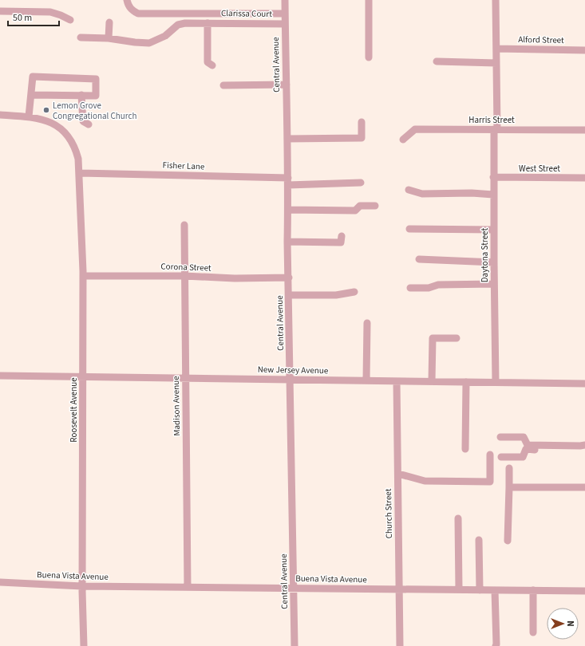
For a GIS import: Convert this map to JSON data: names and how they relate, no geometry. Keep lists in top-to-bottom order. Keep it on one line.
{"streets":{"street":["Clarissa Court","Alford Street","Central Avenue","Harris Street","Fisher Lane","West Street","Daytona Street","Corona Street","New Jersey Avenue","Madison Avenue","Roosevelt Avenue","Church Street","Buena Vista Avenue"]},"crossings":[["Clarissa Court","Central Avenue"],["Alford Street","Daytona Street"],["Central Avenue","Fisher Lane"],["Central Avenue","Corona Street"],["Central Avenue","New Jersey Avenue"],["Central Avenue","Buena Vista Avenue"],["Harris Street","Daytona Street"],["Fisher Lane","Roosevelt Avenue"],["West Street","Daytona Street"],["Daytona Street","New Jersey Avenue"],["Corona Street","Madison Avenue"],["Corona Street","Roosevelt Avenue"],["New Jersey Avenue","Madison Avenue"],["New Jersey Avenue","Roosevelt Avenue"],["New Jersey Avenue","Church Street"],["Madison Avenue","Buena Vista Avenue"],["Roosevelt Avenue","Buena Vista Avenue"],["Church Street","Buena Vista Avenue"]],"places":["Lemon Grove Congregational Church"],"scale_bar":"50 m","north":"right"}
